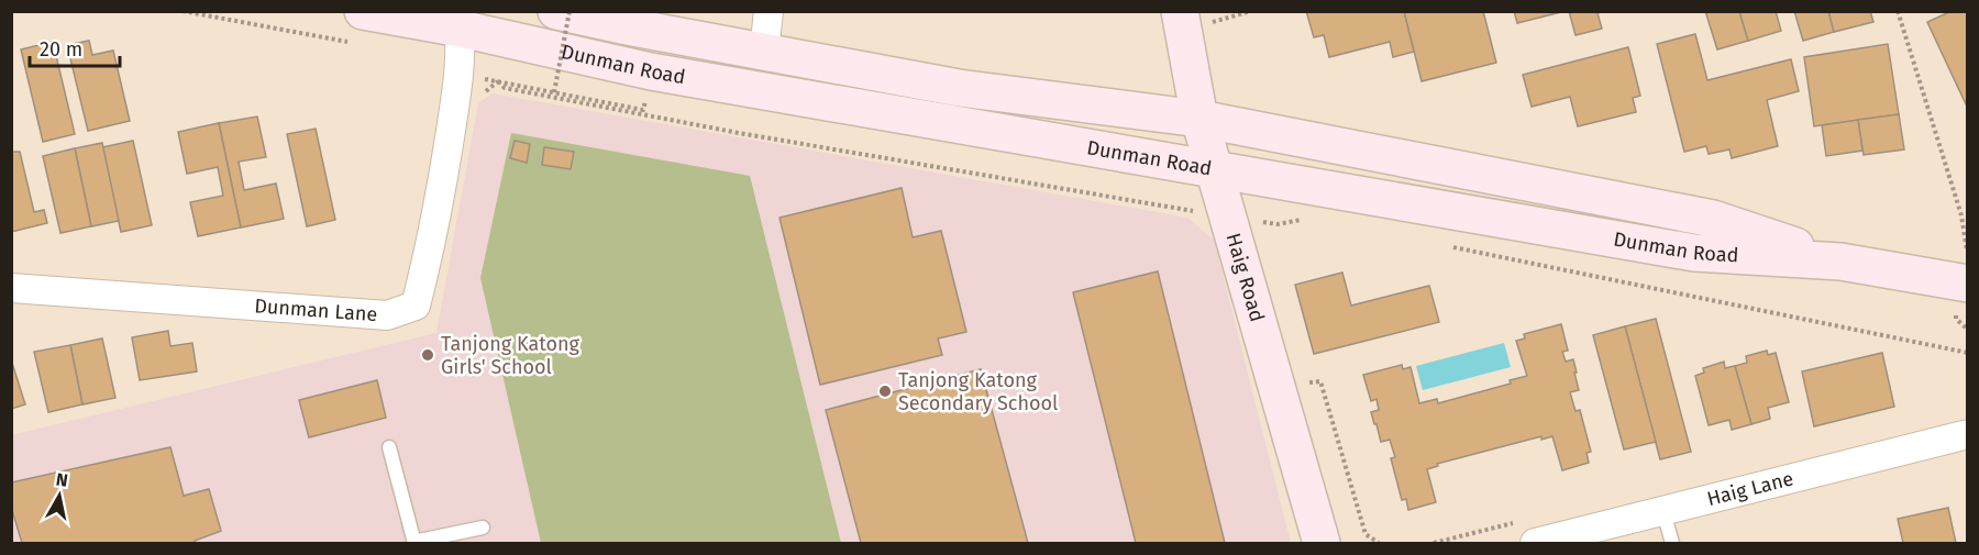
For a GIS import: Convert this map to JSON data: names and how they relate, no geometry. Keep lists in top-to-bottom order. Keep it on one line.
{"streets":{"street":["Dunman Road","Haig Road","Dunman Lane","Haig Lane"]},"crossings":[["Dunman Road","Haig Road"],["Dunman Road","Dunman Lane"]],"places":["Tanjong Katong Girls' School","Tanjong Katong Secondary School"],"scale_bar":"20 m","north":"top"}
